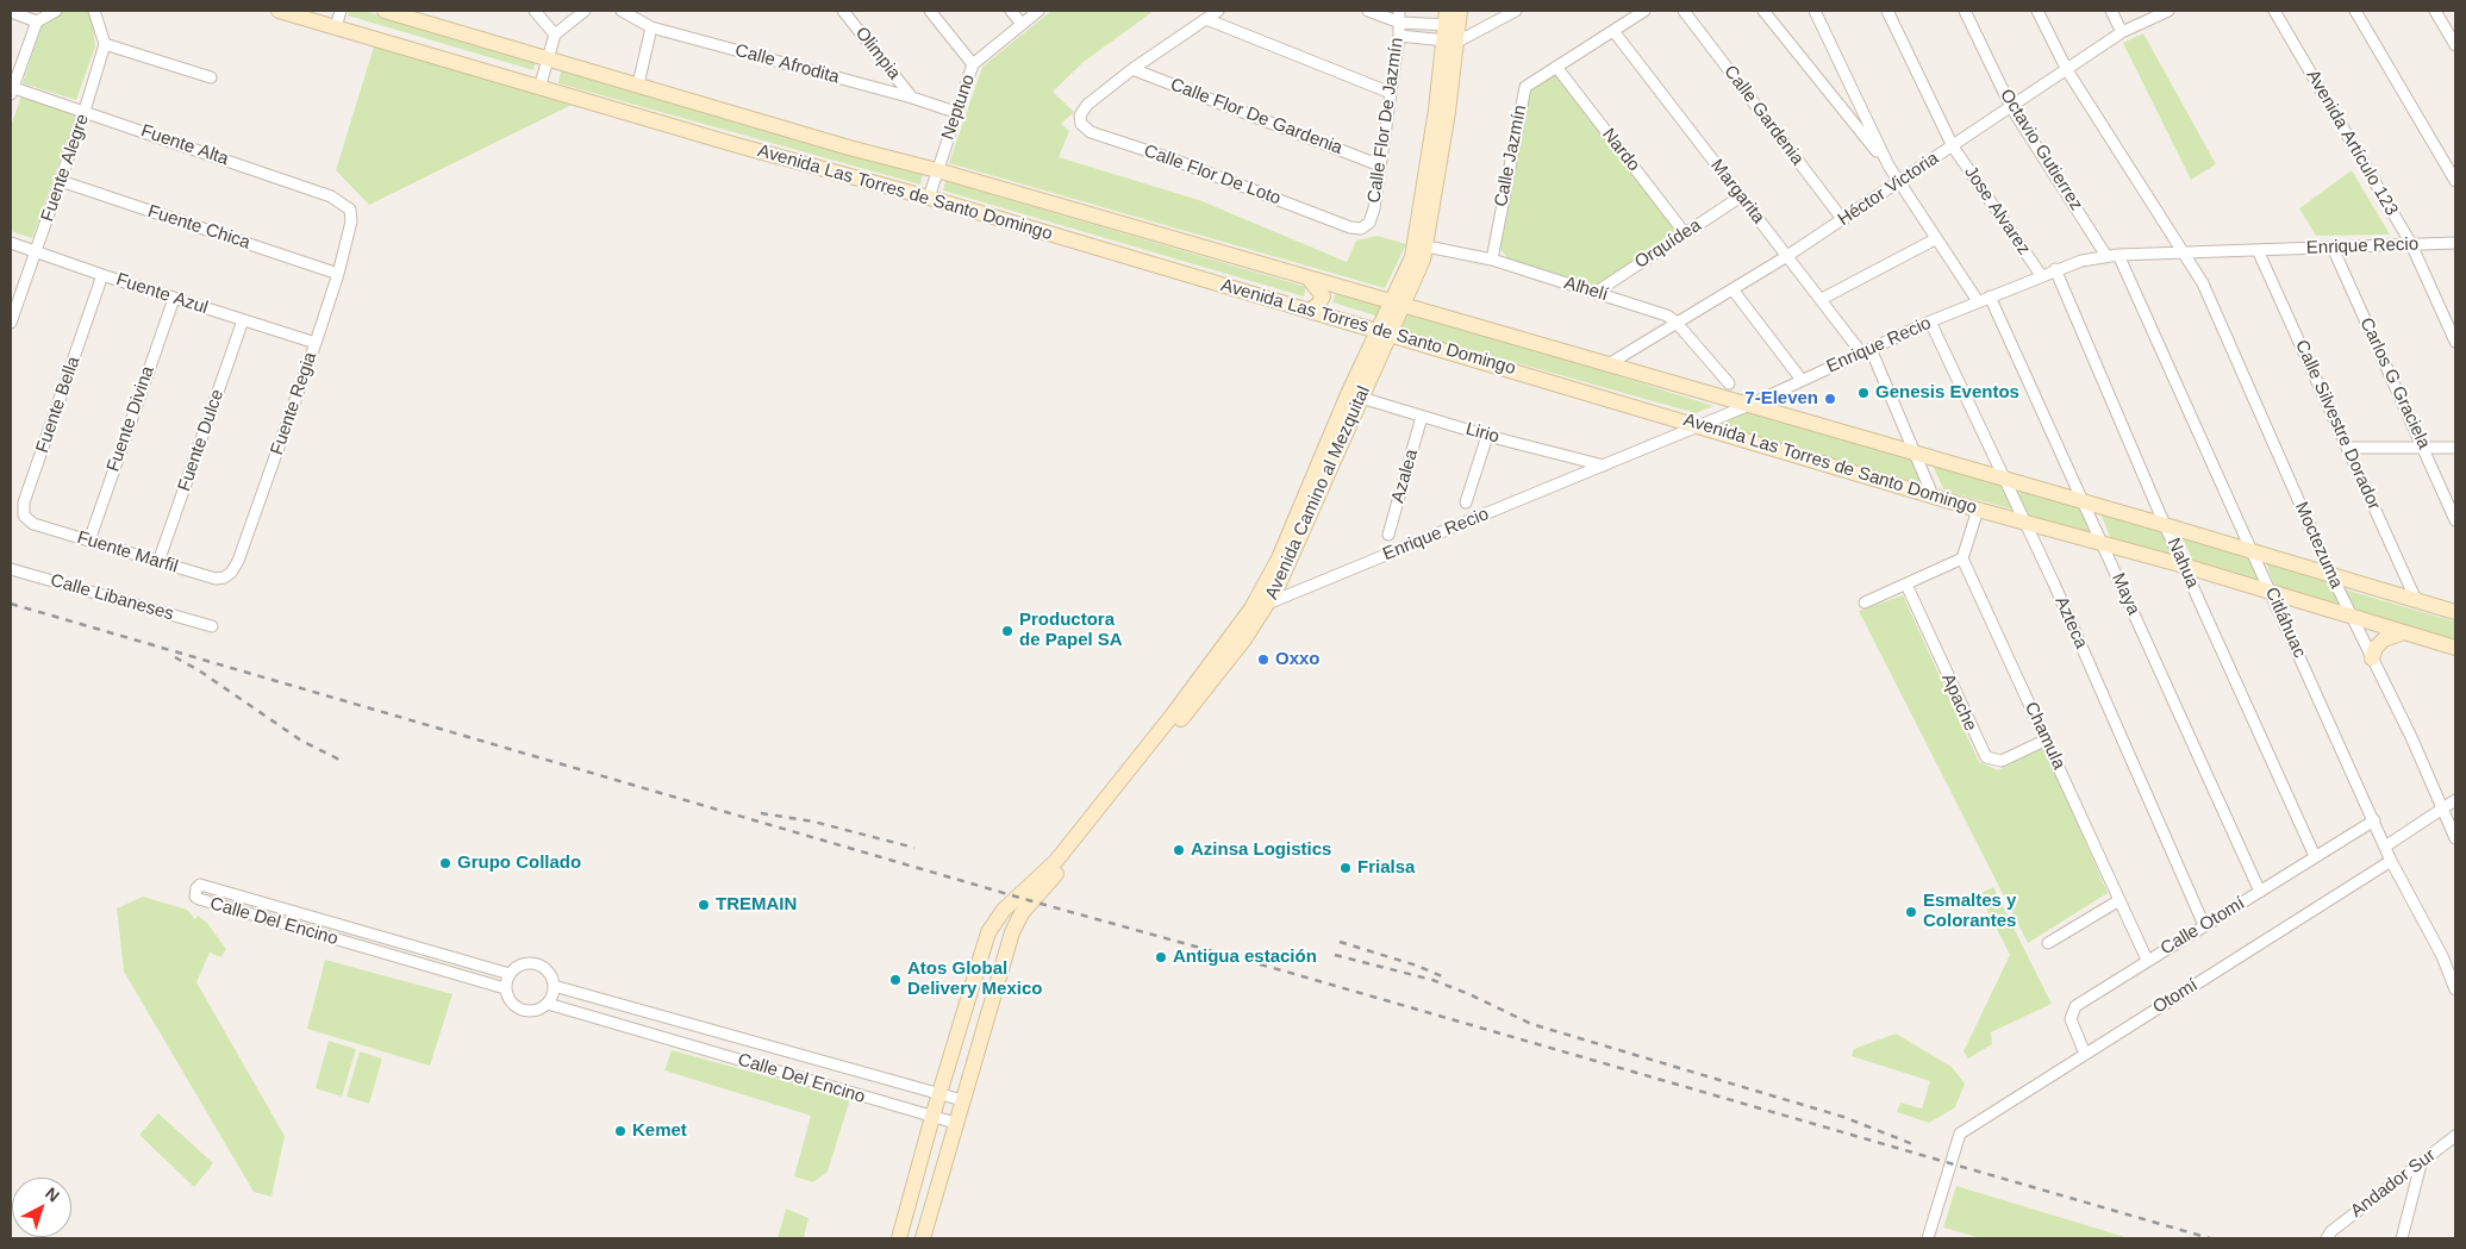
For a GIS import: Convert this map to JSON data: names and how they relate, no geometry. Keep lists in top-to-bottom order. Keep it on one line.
{"streets":{"street":["Olimpia","Calle Afrodita","Neptuno","Calle Gardenia","Calle Flor De Gardenia","Calle Flor De Jazmín","Avenida Artículo 123","Fuente Alta","Nardo","Octavio Gutierrez","Calle Jazmín","Fuente Alegre","Calle Flor De Loto","Héctor Victoria","Margarita","Avenida Las Torres de Santo Domingo","Jose Alvarez","Fuente Chica","Orquídea","Enrique Recio","Alhelí","Fuente Azul","Carlos G Graciela","Fuente Regia","Fuente Bella","Fuente Divina","Calle Silvestre Dorador","Lirio","Fuente Dulce","Azalea","Avenida Camino al Mezquital","Moctezuma","Fuente Marfil","Nahua","Maya","Calle Libaneses","Azteca","Citláhuac","Apache","Chamula","Calle Del Encino","Calle Otomí","Otomí","Andador Sur"]},"crossings":[["Olimpia","Calle Afrodita"],["Calle Afrodita","Neptuno"],["Neptuno","Avenida Las Torres de Santo Domingo"],["Calle Gardenia","Héctor Victoria"],["Calle Flor De Gardenia","Calle Flor De Jazmín"],["Calle Flor De Gardenia","Calle Flor De Loto"],["Calle Flor De Jazmín","Calle Flor De Loto"],["Avenida Artículo 123","Enrique Recio"],["Fuente Alta","Fuente Alegre"],["Fuente Alta","Fuente Regia"],["Nardo","Calle Jazmín"],["Nardo","Orquídea"],["Octavio Gutierrez","Héctor Victoria"],["Octavio Gutierrez","Enrique Recio"],["Octavio Gutierrez","Citláhuac"],["Calle Jazmín","Margarita"],["Calle Jazmín","Alhelí"],["Fuente Alegre","Fuente Chica"],["Fuente Alegre","Fuente Azul"],["Héctor Victoria","Margarita"],["Héctor Victoria","Avenida Las Torres de Santo Domingo"],["Héctor Victoria","Jose Alvarez"],["Héctor Victoria","Alhelí"],["Héctor Victoria","Moctezuma"],["Margarita","Avenida Las Torres de Santo Domingo"],["Margarita","Orquídea"],["Margarita","Enrique Recio"],["Avenida Las Torres de Santo Domingo","Enrique Recio"],["Avenida Las Torres de Santo Domingo","Calle Silvestre Dorador"],["Avenida Las Torres de Santo Domingo","Avenida Camino al Mezquital"],["Avenida Las Torres de Santo Domingo","Moctezuma"],["Avenida Las Torres de Santo Domingo","Nahua"],["Avenida Las Torres de Santo Domingo","Maya"],["Avenida Las Torres de Santo Domingo","Azteca"],["Avenida Las Torres de Santo Domingo","Citláhuac"],["Jose Alvarez","Enrique Recio"],["Fuente Chica","Fuente Regia"],["Orquídea","Alhelí"],["Enrique Recio","Carlos G Graciela"],["Enrique Recio","Calle Silvestre Dorador"],["Enrique Recio","Lirio"],["Enrique Recio","Avenida Camino al Mezquital"],["Enrique Recio","Moctezuma"],["Enrique Recio","Nahua"],["Enrique Recio","Maya"],["Enrique Recio","Azteca"],["Enrique Recio","Citláhuac"],["Alhelí","Avenida Camino al Mezquital"],["Fuente Azul","Fuente Regia"],["Fuente Azul","Fuente Bella"],["Fuente Azul","Fuente Divina"],["Fuente Azul","Fuente Dulce"],["Fuente Regia","Fuente Marfil"],["Fuente Bella","Fuente Marfil"],["Fuente Divina","Fuente Marfil"],["Lirio","Azalea"],["Lirio","Avenida Camino al Mezquital"],["Fuente Dulce","Fuente Marfil"],["Avenida Camino al Mezquital","Calle Del Encino"],["Nahua","Calle Otomí"],["Maya","Calle Otomí"],["Azteca","Calle Otomí"],["Citláhuac","Calle Otomí"],["Citláhuac","Otomí"],["Apache","Chamula"],["Chamula","Calle Otomí"],["Calle Otomí","Otomí"]],"places":["Genesis Eventos","7-Eleven","Productora de Papel SA","Oxxo","Azinsa Logistics","Grupo Collado","Frialsa","TREMAIN","Esmaltes y Colorantes","Antigua estación","Atos Global Delivery Mexico","Kemet"],"north":"top right"}
